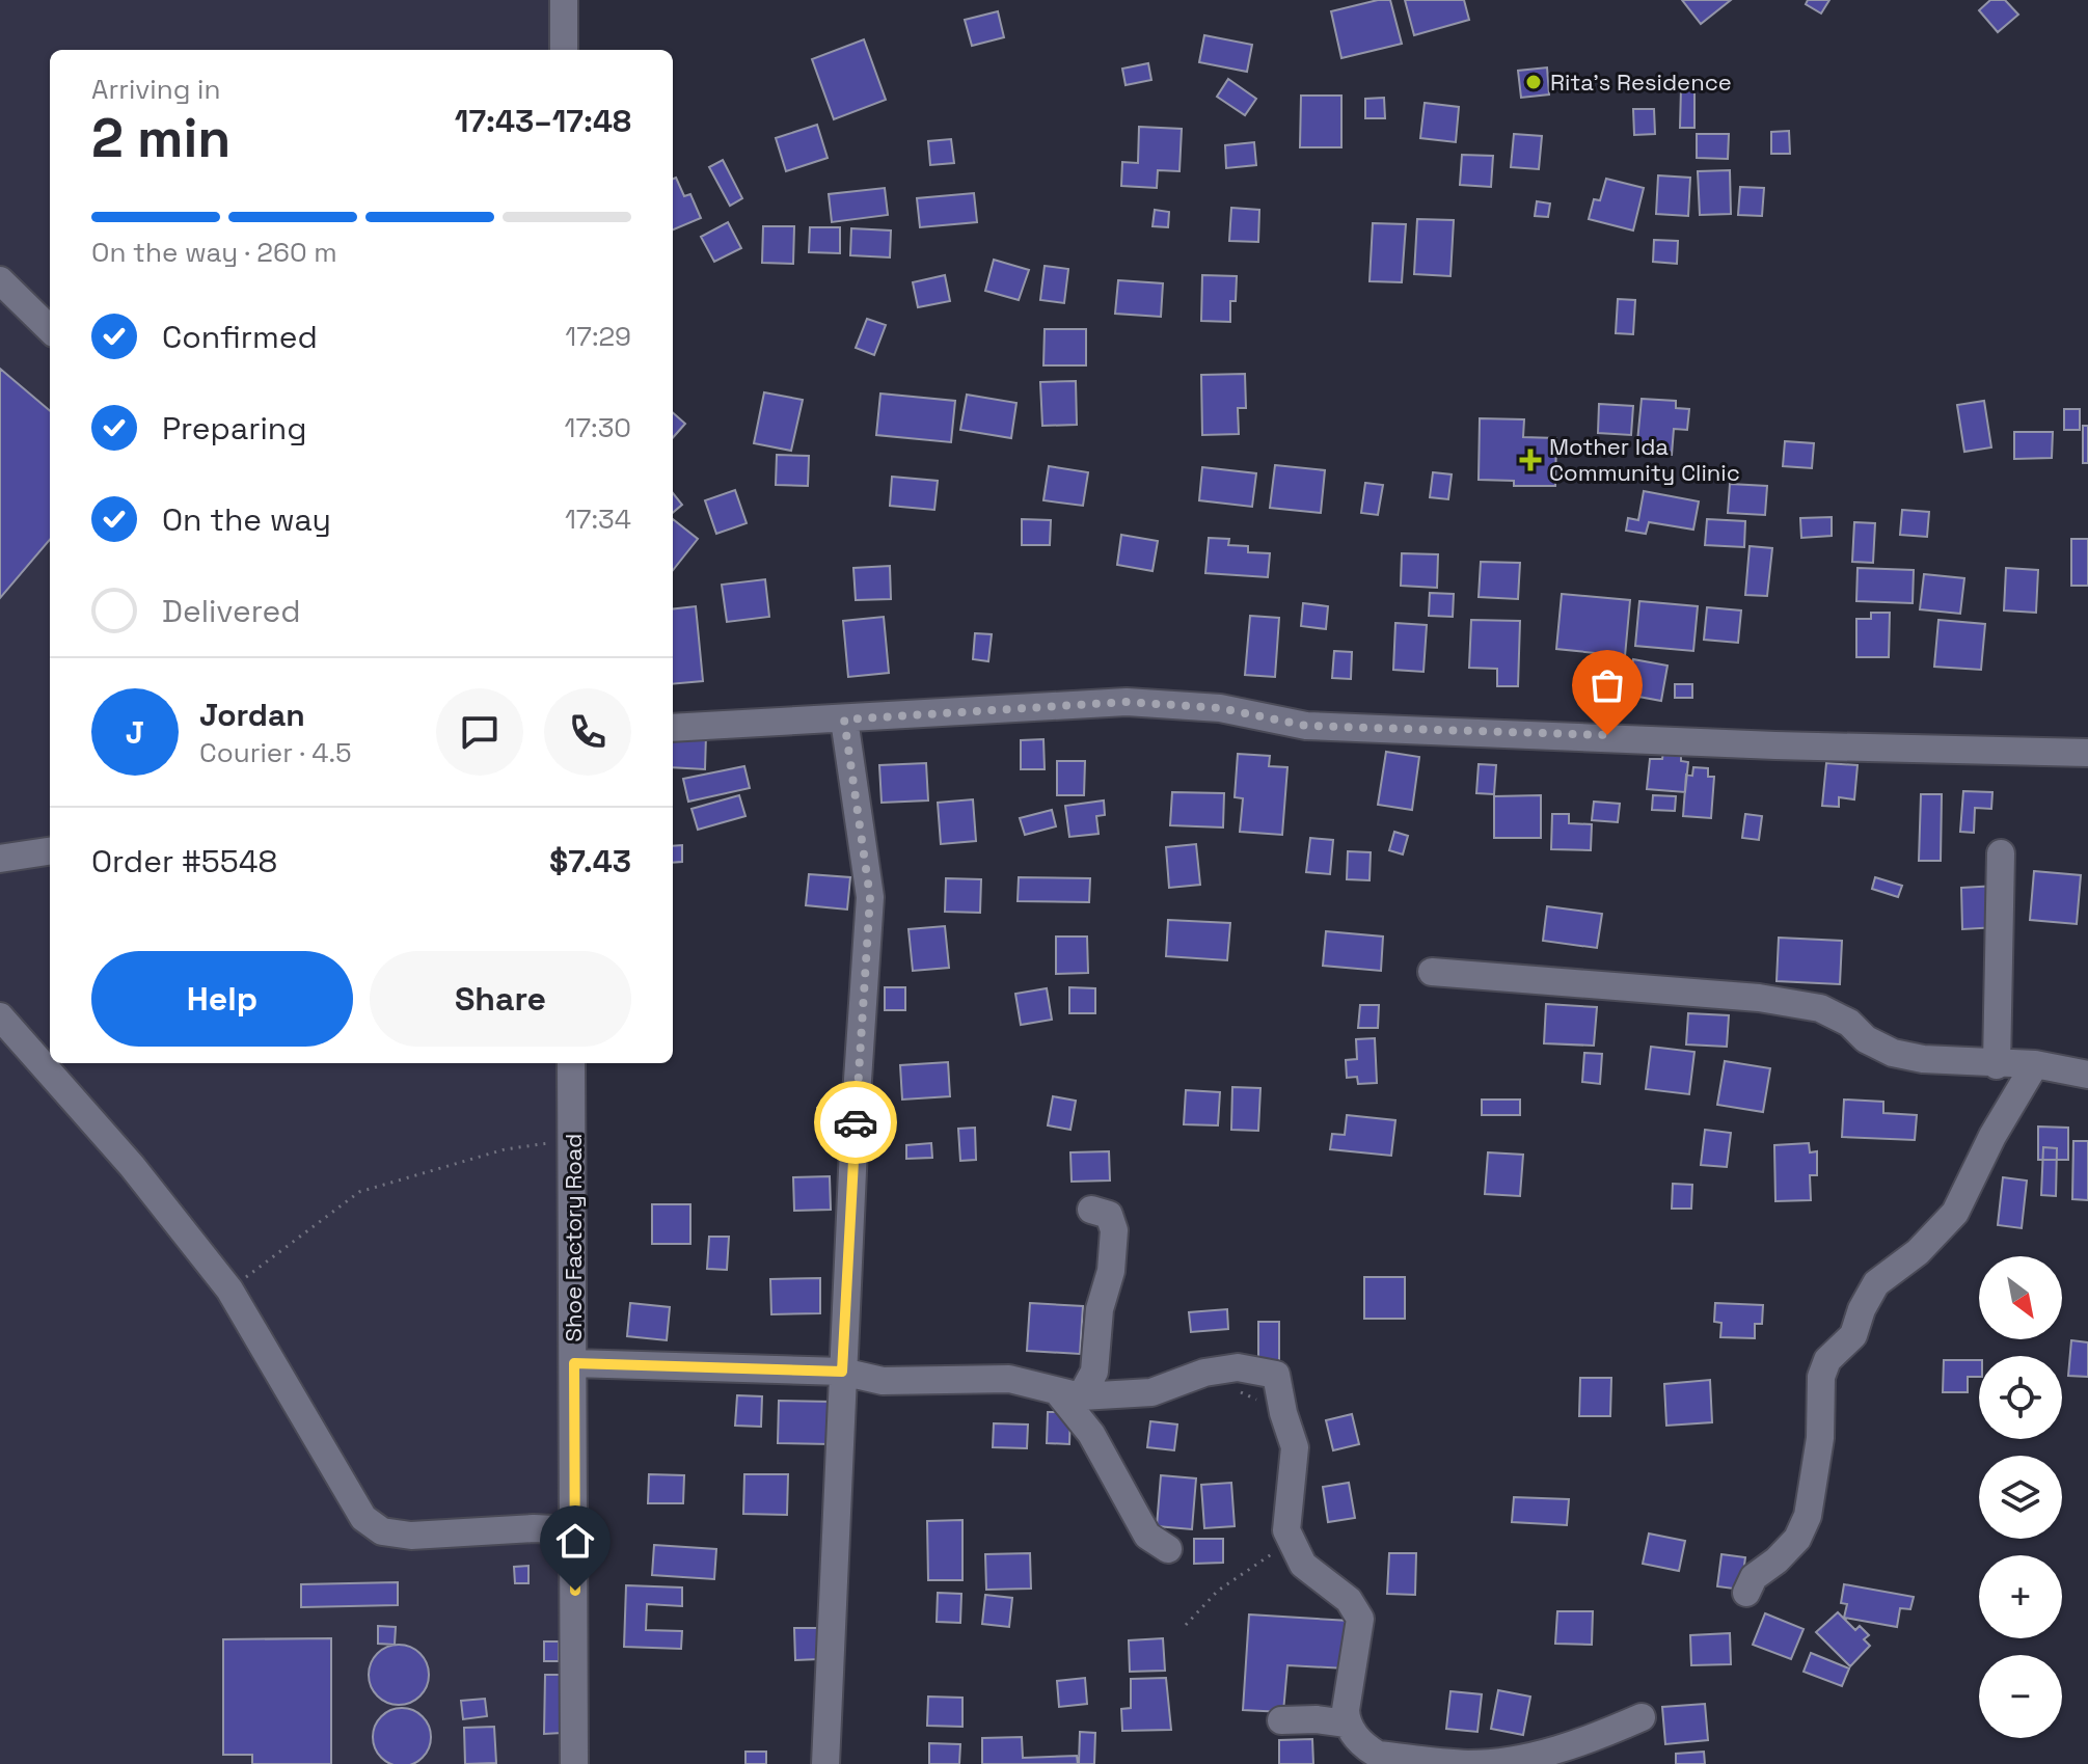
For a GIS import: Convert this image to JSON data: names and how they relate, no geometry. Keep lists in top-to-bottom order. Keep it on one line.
{"streets":{"street":["Shoe Factory Road"]},"places":{"other":["Rita's Residence"],"health":["Mother Ida Community Clinic"]},"north":"bottom right","page":{"heading":["2 min","Arriving in","17:43–17:48"],"panel":["Jordan","Courier · 4.5","Order #5548","$7.43"],"bar":"On the way · 260 m","list":[["Confirmed","17:29"],["Preparing","17:30"],["On the way","17:34"],"Delivered"],"round":"J","buttons":["Help","Share"],"map_buttons":["+","−"]}}
